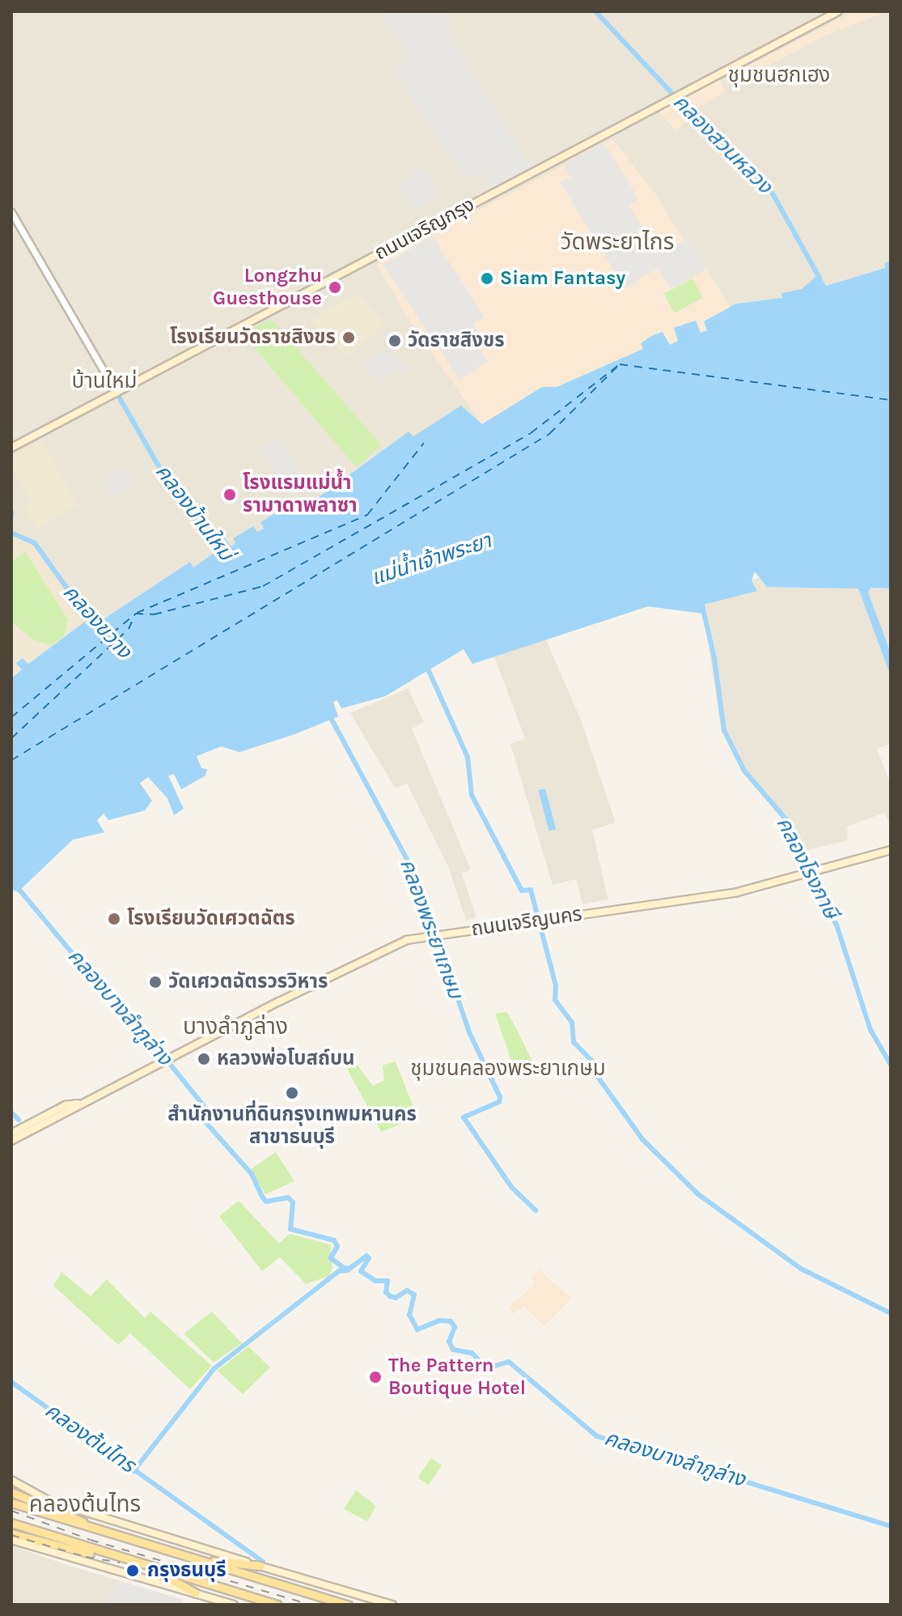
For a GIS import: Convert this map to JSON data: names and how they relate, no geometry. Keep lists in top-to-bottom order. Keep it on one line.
{"streets":{"main road":["ถนนเจริญกรุง","ถนนเจริญนคร"]},"districts":["ชุมชนฮกเฮง","วัดพระยาไกร","บ้านใหม่","บางลำภูล่าง","ชุมชนคลองพระยาเกษม","คลองต้นไทร"],"water":["คลองสวนหลวง","คลองบ้านใหม่","แม่น้ำเจ้าพระยา","คลองขวาง","คลองโรงภาษี","คลองพระยาเกษม","คลองบางลำภูล่าง","คลองต้นไทร"],"places":["Siam Fantasy","Longzhu Guesthouse","โรงเรียนวัดราชสิงขร","วัดราชสิงขร","โรงแรมแม่น้ำ รามาดาพลาซา","โรงเรียนวัดเศวตฉัตร","วัดเศวตฉัตรวรวิหาร","หลวงพ่อโบสถ์บน","สํานักงานที่ดินกรุงเทพมหานคร สาขาธนบุรี","The Pattern Boutique Hotel","กรุงธนบุรี"]}
